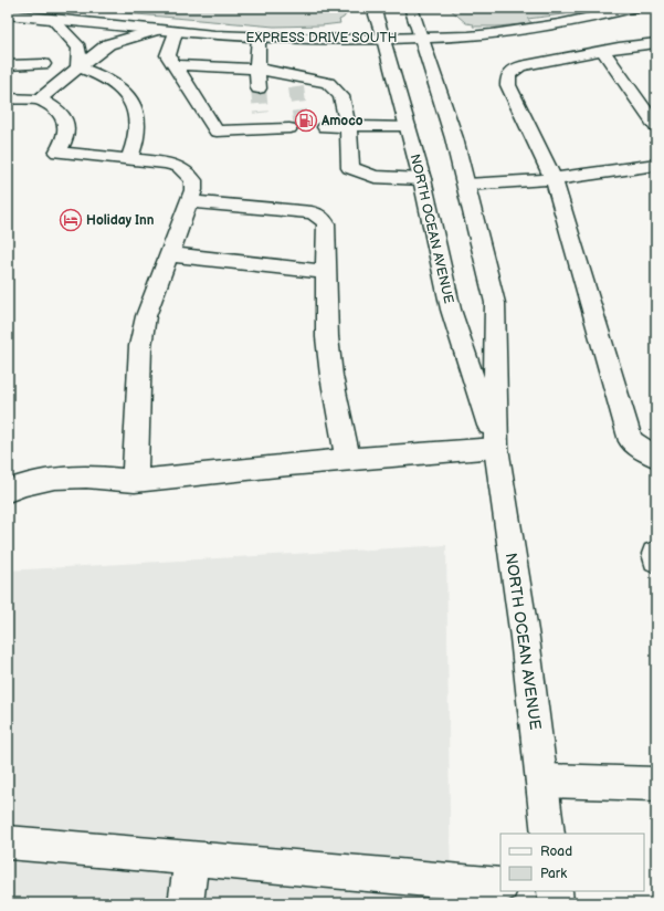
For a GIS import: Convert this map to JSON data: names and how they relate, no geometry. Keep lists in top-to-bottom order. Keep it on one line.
{"streets":{"main road":["EXPRESS DRIVE SOUTH","NORTH OCEAN AVENUE"]},"crossings":[["EXPRESS DRIVE SOUTH","NORTH OCEAN AVENUE"]],"places":{"fuel station":["Amoco"],"hotel":["Holiday Inn"]},"legend":["Road","Park"]}
